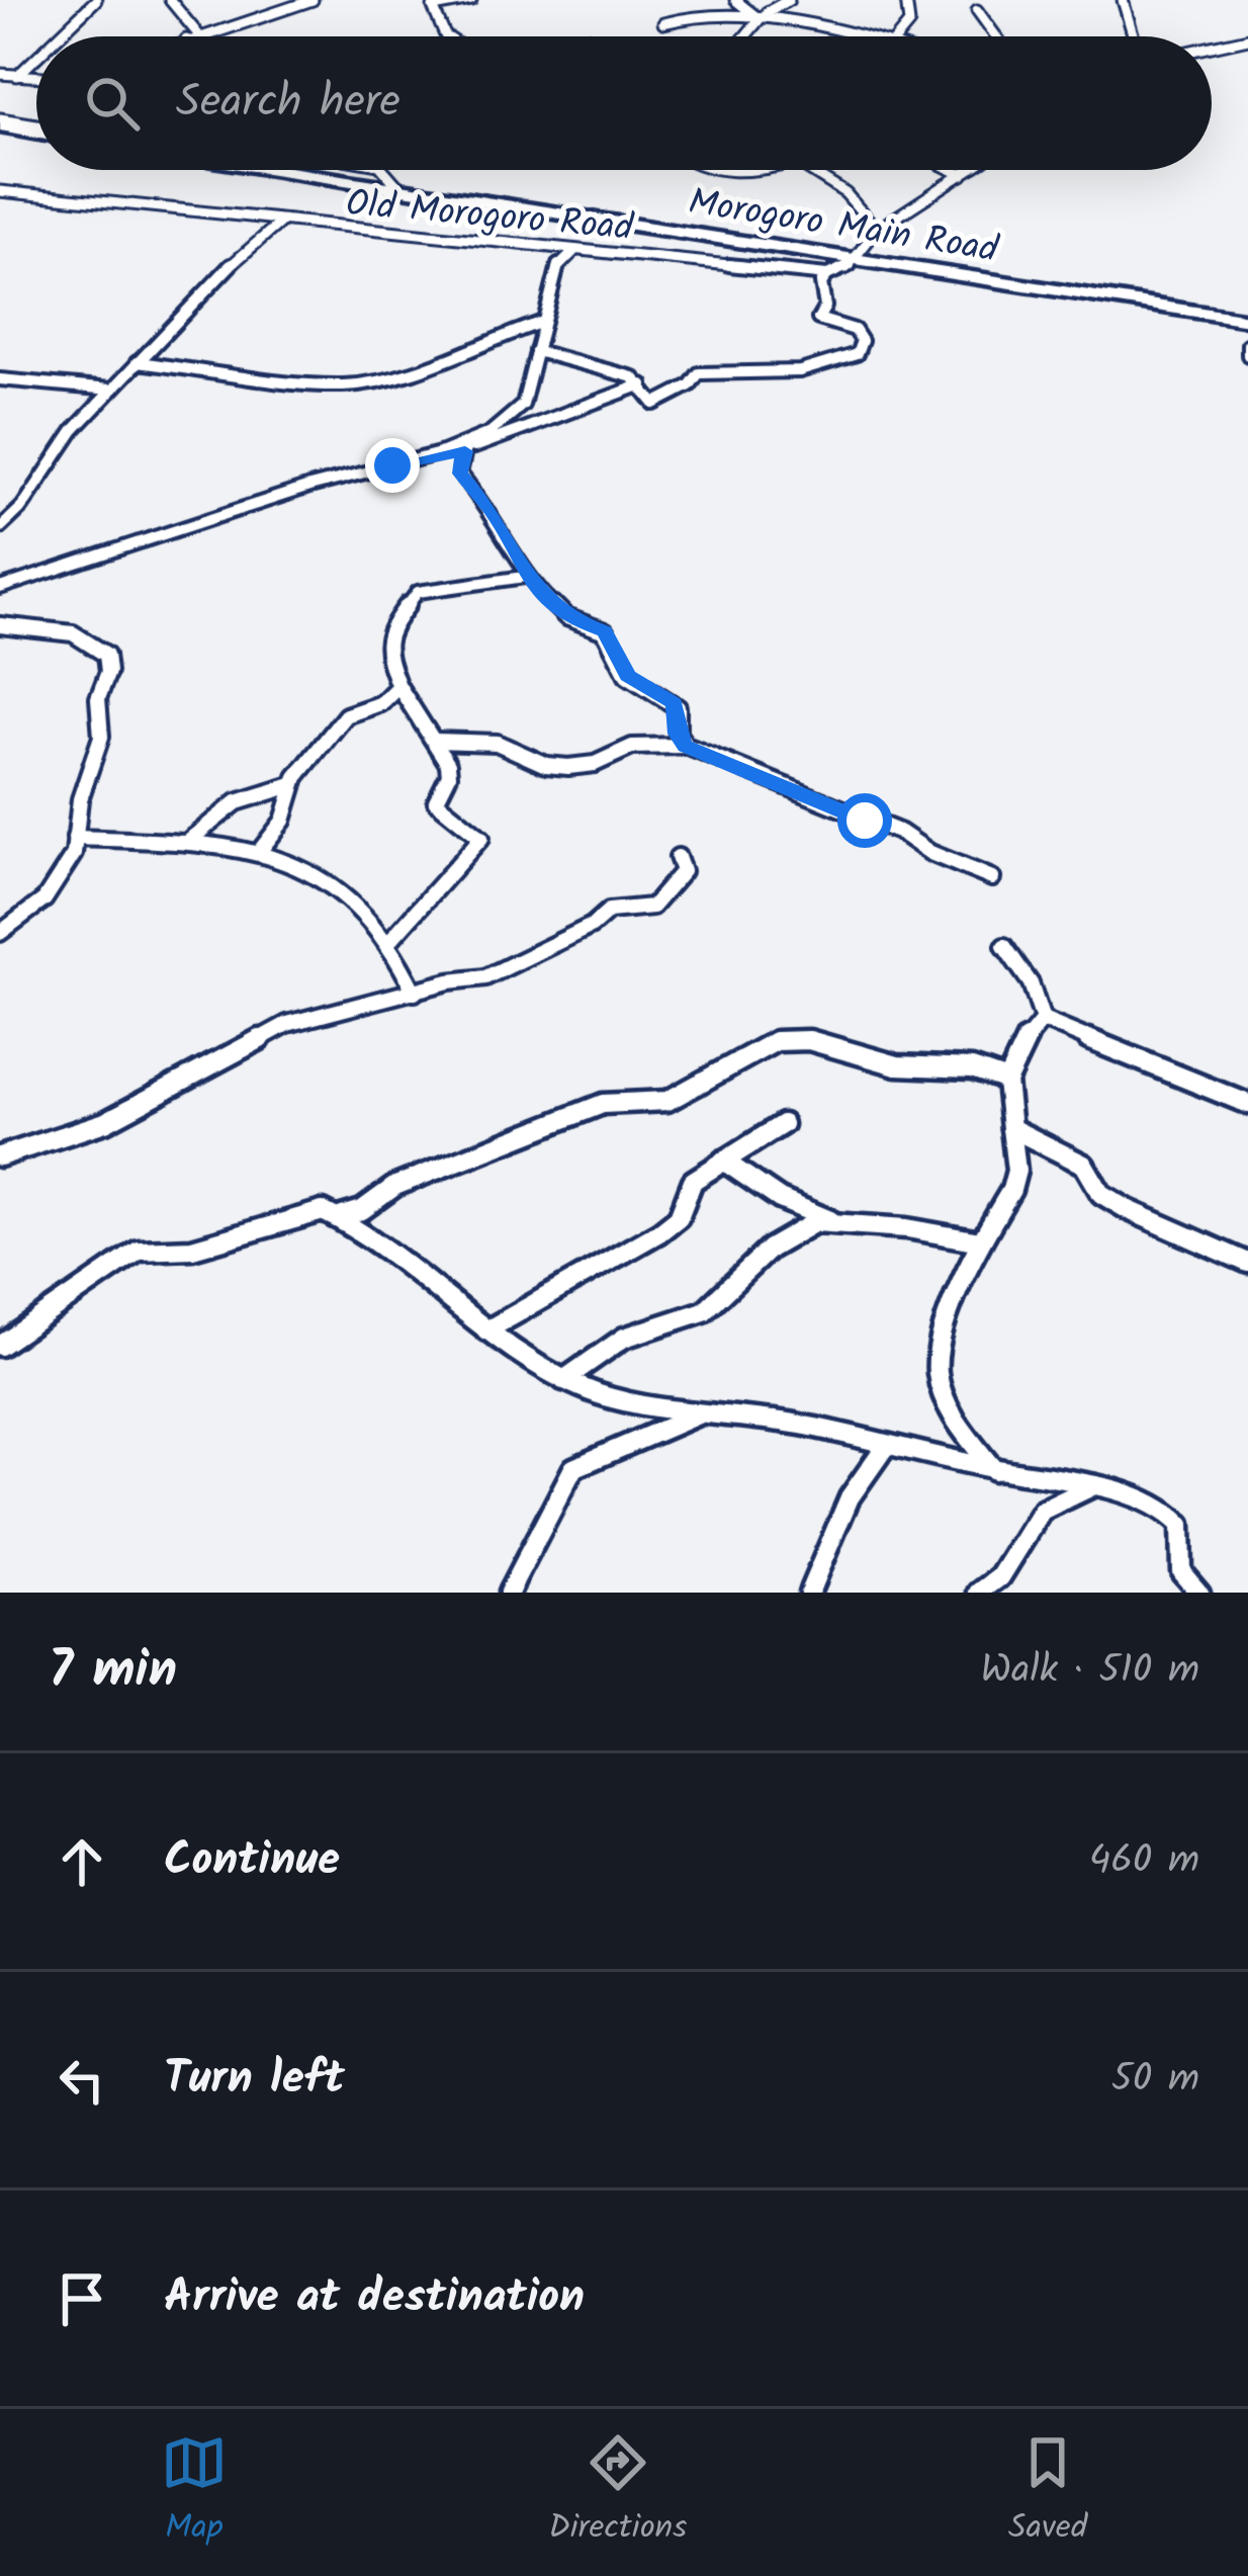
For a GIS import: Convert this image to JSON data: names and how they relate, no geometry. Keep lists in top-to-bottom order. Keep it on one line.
{"streets":{"highway":["Morogoro Main Road"],"street":["Old Morogoro Road"]},"page":{"search":"Search here","heading":["7 min","Walk · 510 m"],"list":[["Continue","460 m"],["Turn left","50 m"],"Arrive at destination"],"nav":["Map","Directions","Saved"]}}
